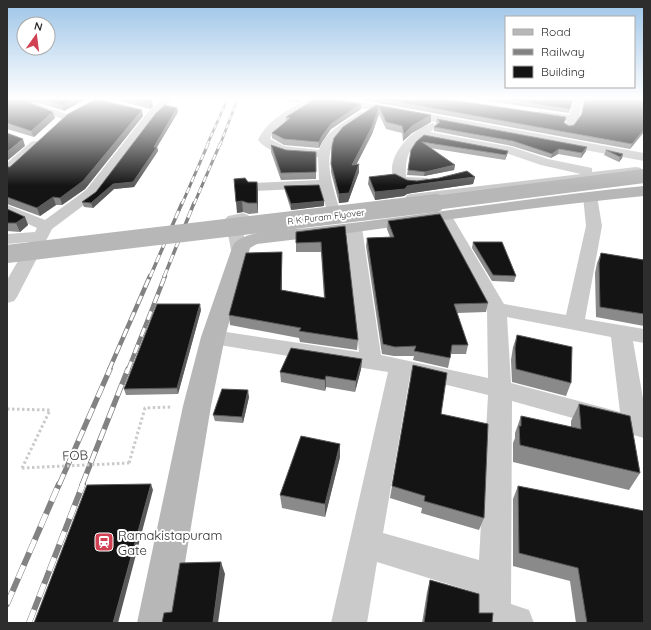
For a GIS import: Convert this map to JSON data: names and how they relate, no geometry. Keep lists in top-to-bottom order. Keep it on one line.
{"streets":{"street":["R K Puram Flyover"],"path":["FOB"]},"places":{"station":["Ramakistapuram Gate"]},"legend":["Road","Railway","Building"],"north":"top"}
